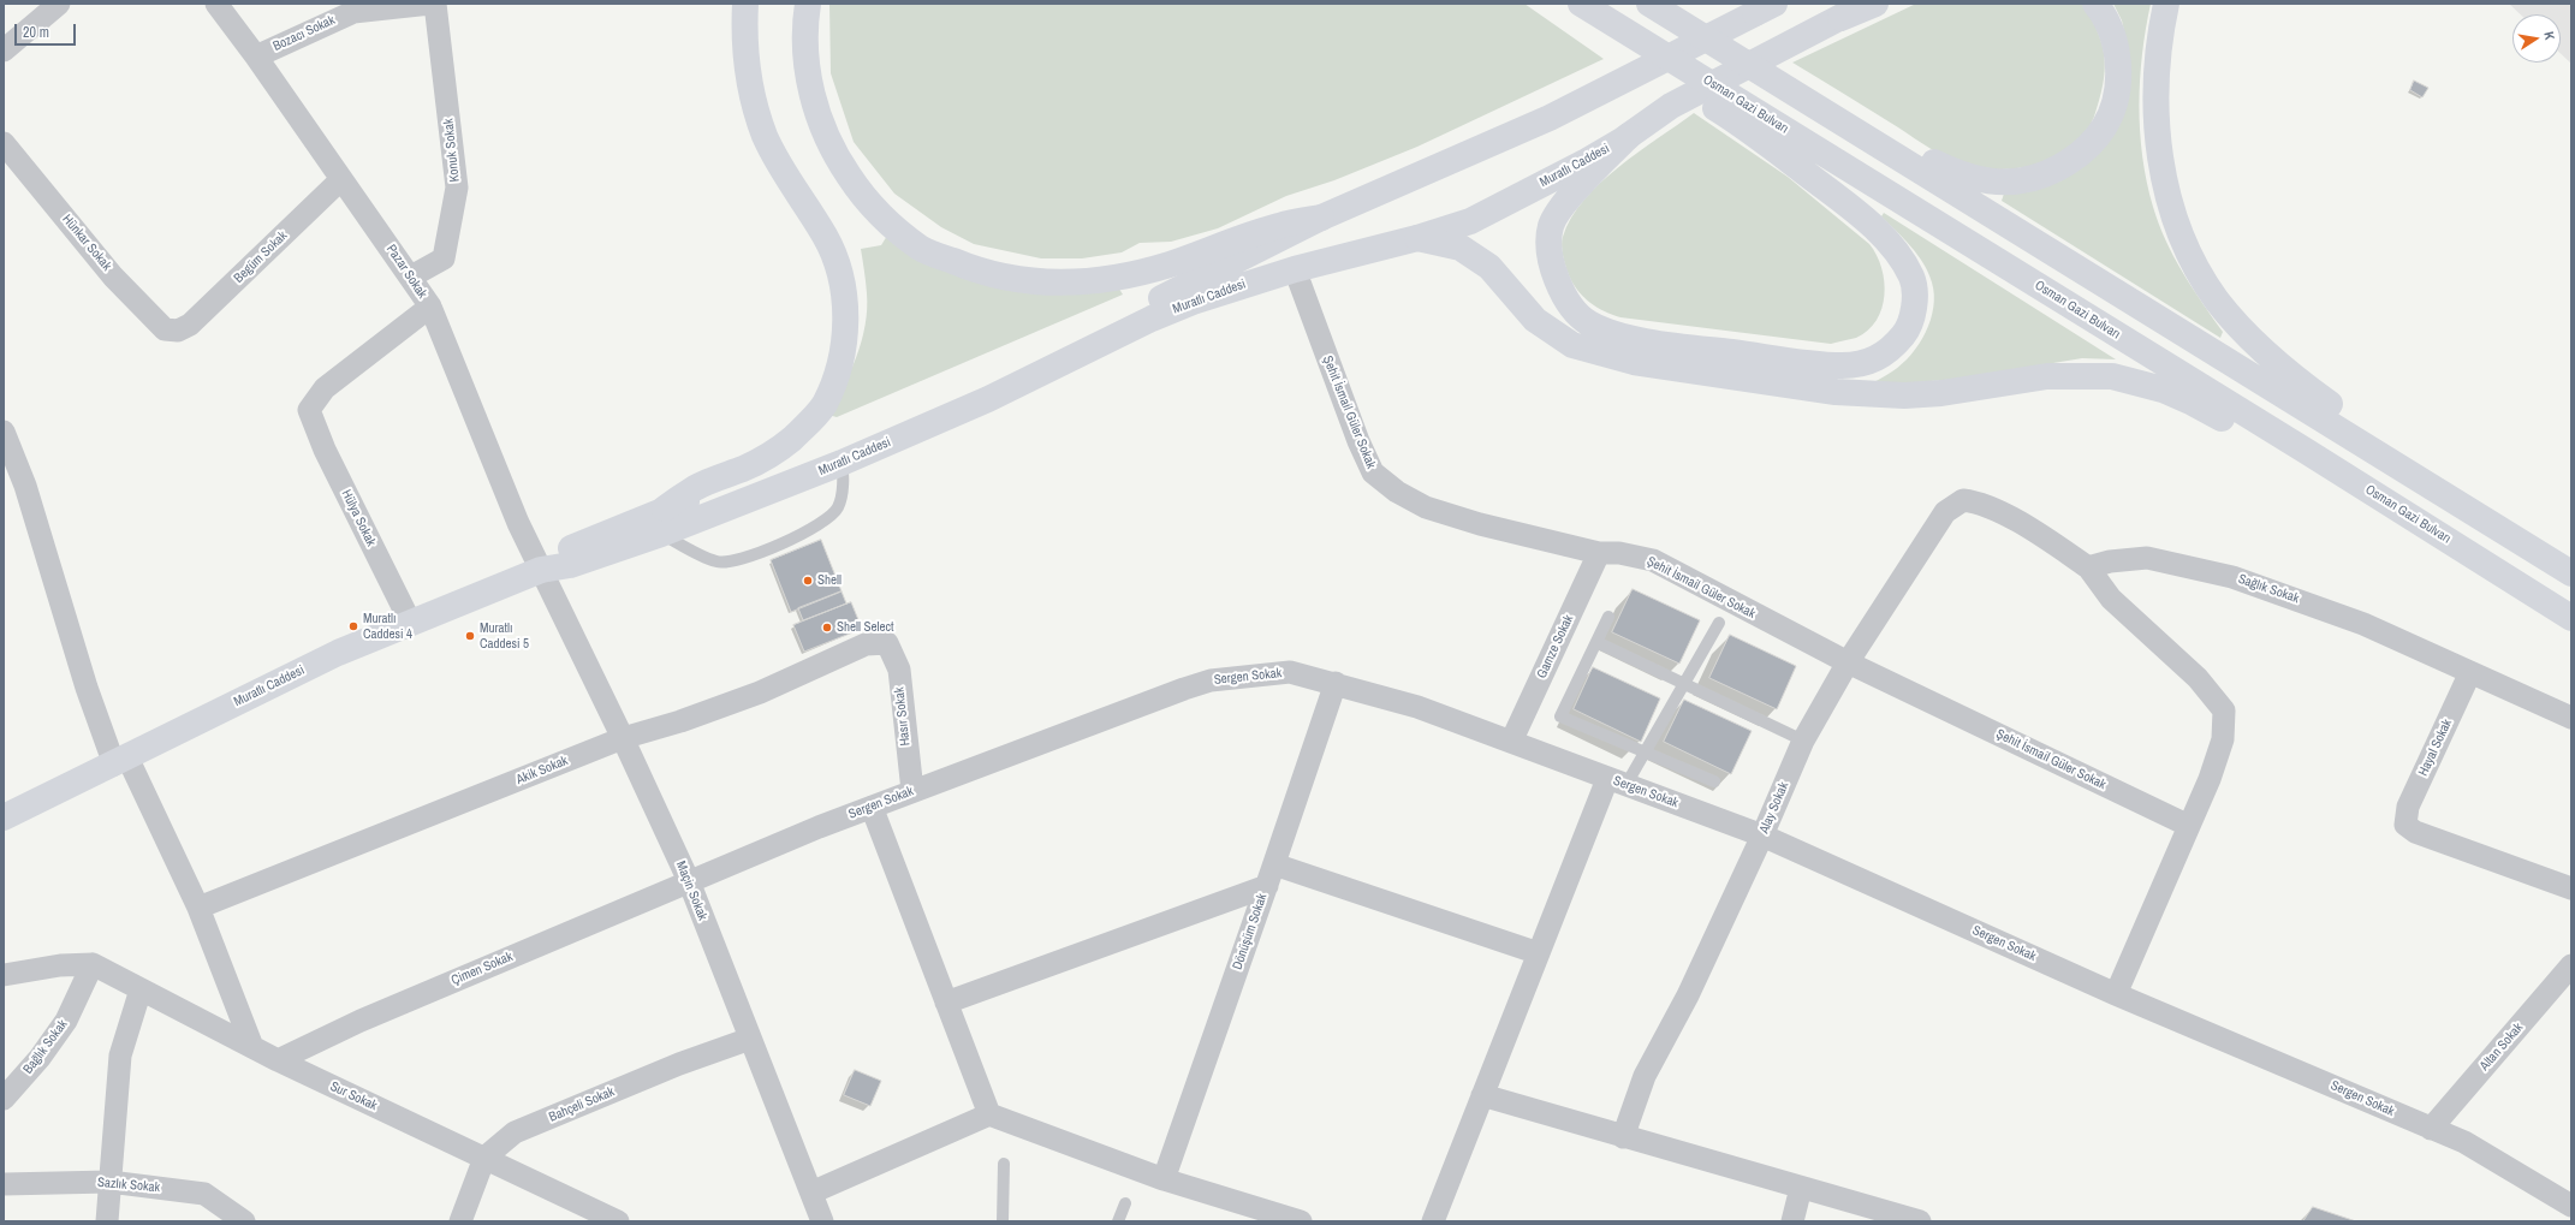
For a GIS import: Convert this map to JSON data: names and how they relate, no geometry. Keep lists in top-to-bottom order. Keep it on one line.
{"streets":{"main road":["Osman Gazi Bulvarı","Muratlı Caddesi"],"street":["Bozacı Sokak","Konuk Sokak","Hünkar Sokak","Begüm Sokak","Pazar Sokak","Şehit İsmail Güler Sokak","Hülya Sokak","Sağlık Sokak","Gamze Sokak","Sergen Sokak","Hasır Sokak","Hayal Sokak","Akik Sokak","Alay Sokak","Maçin Sokak","Dönüşüm Sokak","Çimen Sokak","Bağlık Sokak","Altan Sokak","Sur Sokak","Bahçeli Sokak","Sazlık Sokak"]},"crossings":[["Bozacı Sokak","Pazar Sokak"],["Konuk Sokak","Pazar Sokak"],["Muratlı Caddesi","Pazar Sokak"],["Muratlı Caddesi","Şehit İsmail Güler Sokak"],["Muratlı Caddesi","Hülya Sokak"],["Muratlı Caddesi","Maçin Sokak"],["Hünkar Sokak","Begüm Sokak"],["Begüm Sokak","Pazar Sokak"],["Pazar Sokak","Hülya Sokak"],["Pazar Sokak","Maçin Sokak"],["Şehit İsmail Güler Sokak","Gamze Sokak"],["Şehit İsmail Güler Sokak","Alay Sokak"],["Sağlık Sokak","Hayal Sokak"],["Sağlık Sokak","Alay Sokak"],["Gamze Sokak","Sergen Sokak"],["Sergen Sokak","Hasır Sokak"],["Sergen Sokak","Alay Sokak"],["Sergen Sokak","Maçin Sokak"],["Sergen Sokak","Dönüşüm Sokak"],["Sergen Sokak","Çimen Sokak"],["Sergen Sokak","Altan Sokak"],["Hasır Sokak","Akik Sokak"],["Akik Sokak","Maçin Sokak"],["Maçin Sokak","Çimen Sokak"],["Maçin Sokak","Bahçeli Sokak"],["Çimen Sokak","Sur Sokak"],["Bağlık Sokak","Sur Sokak"],["Sur Sokak","Bahçeli Sokak"]],"places":["Shell","Muratlı Caddesi 4","Shell Select","Muratlı Caddesi 5"],"scale_bar":"20 m","north":"right"}
